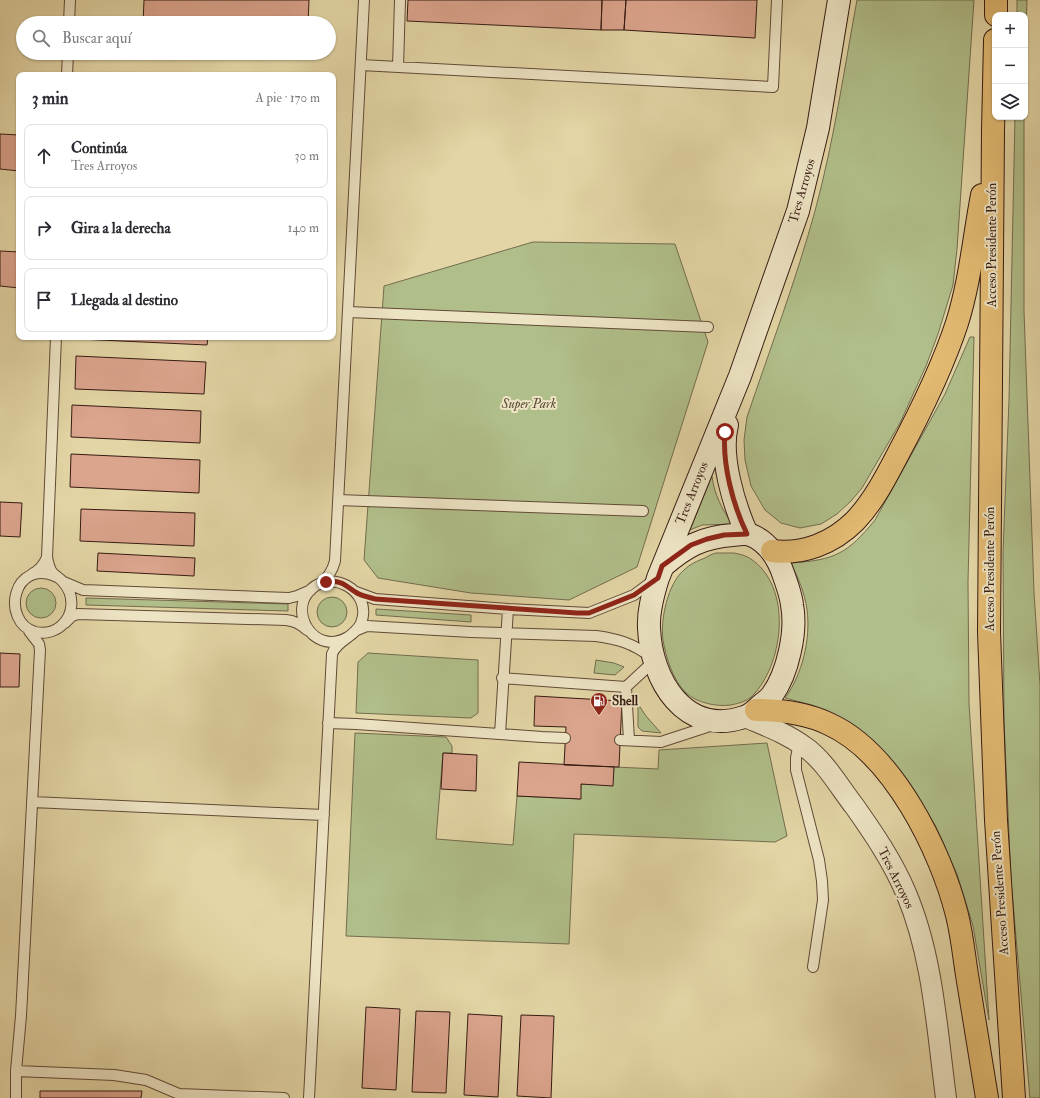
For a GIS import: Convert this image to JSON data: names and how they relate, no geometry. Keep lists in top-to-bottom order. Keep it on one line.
{"streets":{"highway":["Acceso Presidente Perón"],"main road":["Tres Arroyos"]},"parks":["Super Park"],"places":{"fuel station":["Shell"]},"page":{"map_buttons":["+","−"],"search":"Buscar aquí","heading":["3 min","A pie · 170 m"],"list":[["Continúa","Tres Arroyos","30 m"],["Gira a la derecha","140 m"],"Llegada al destino"]}}
